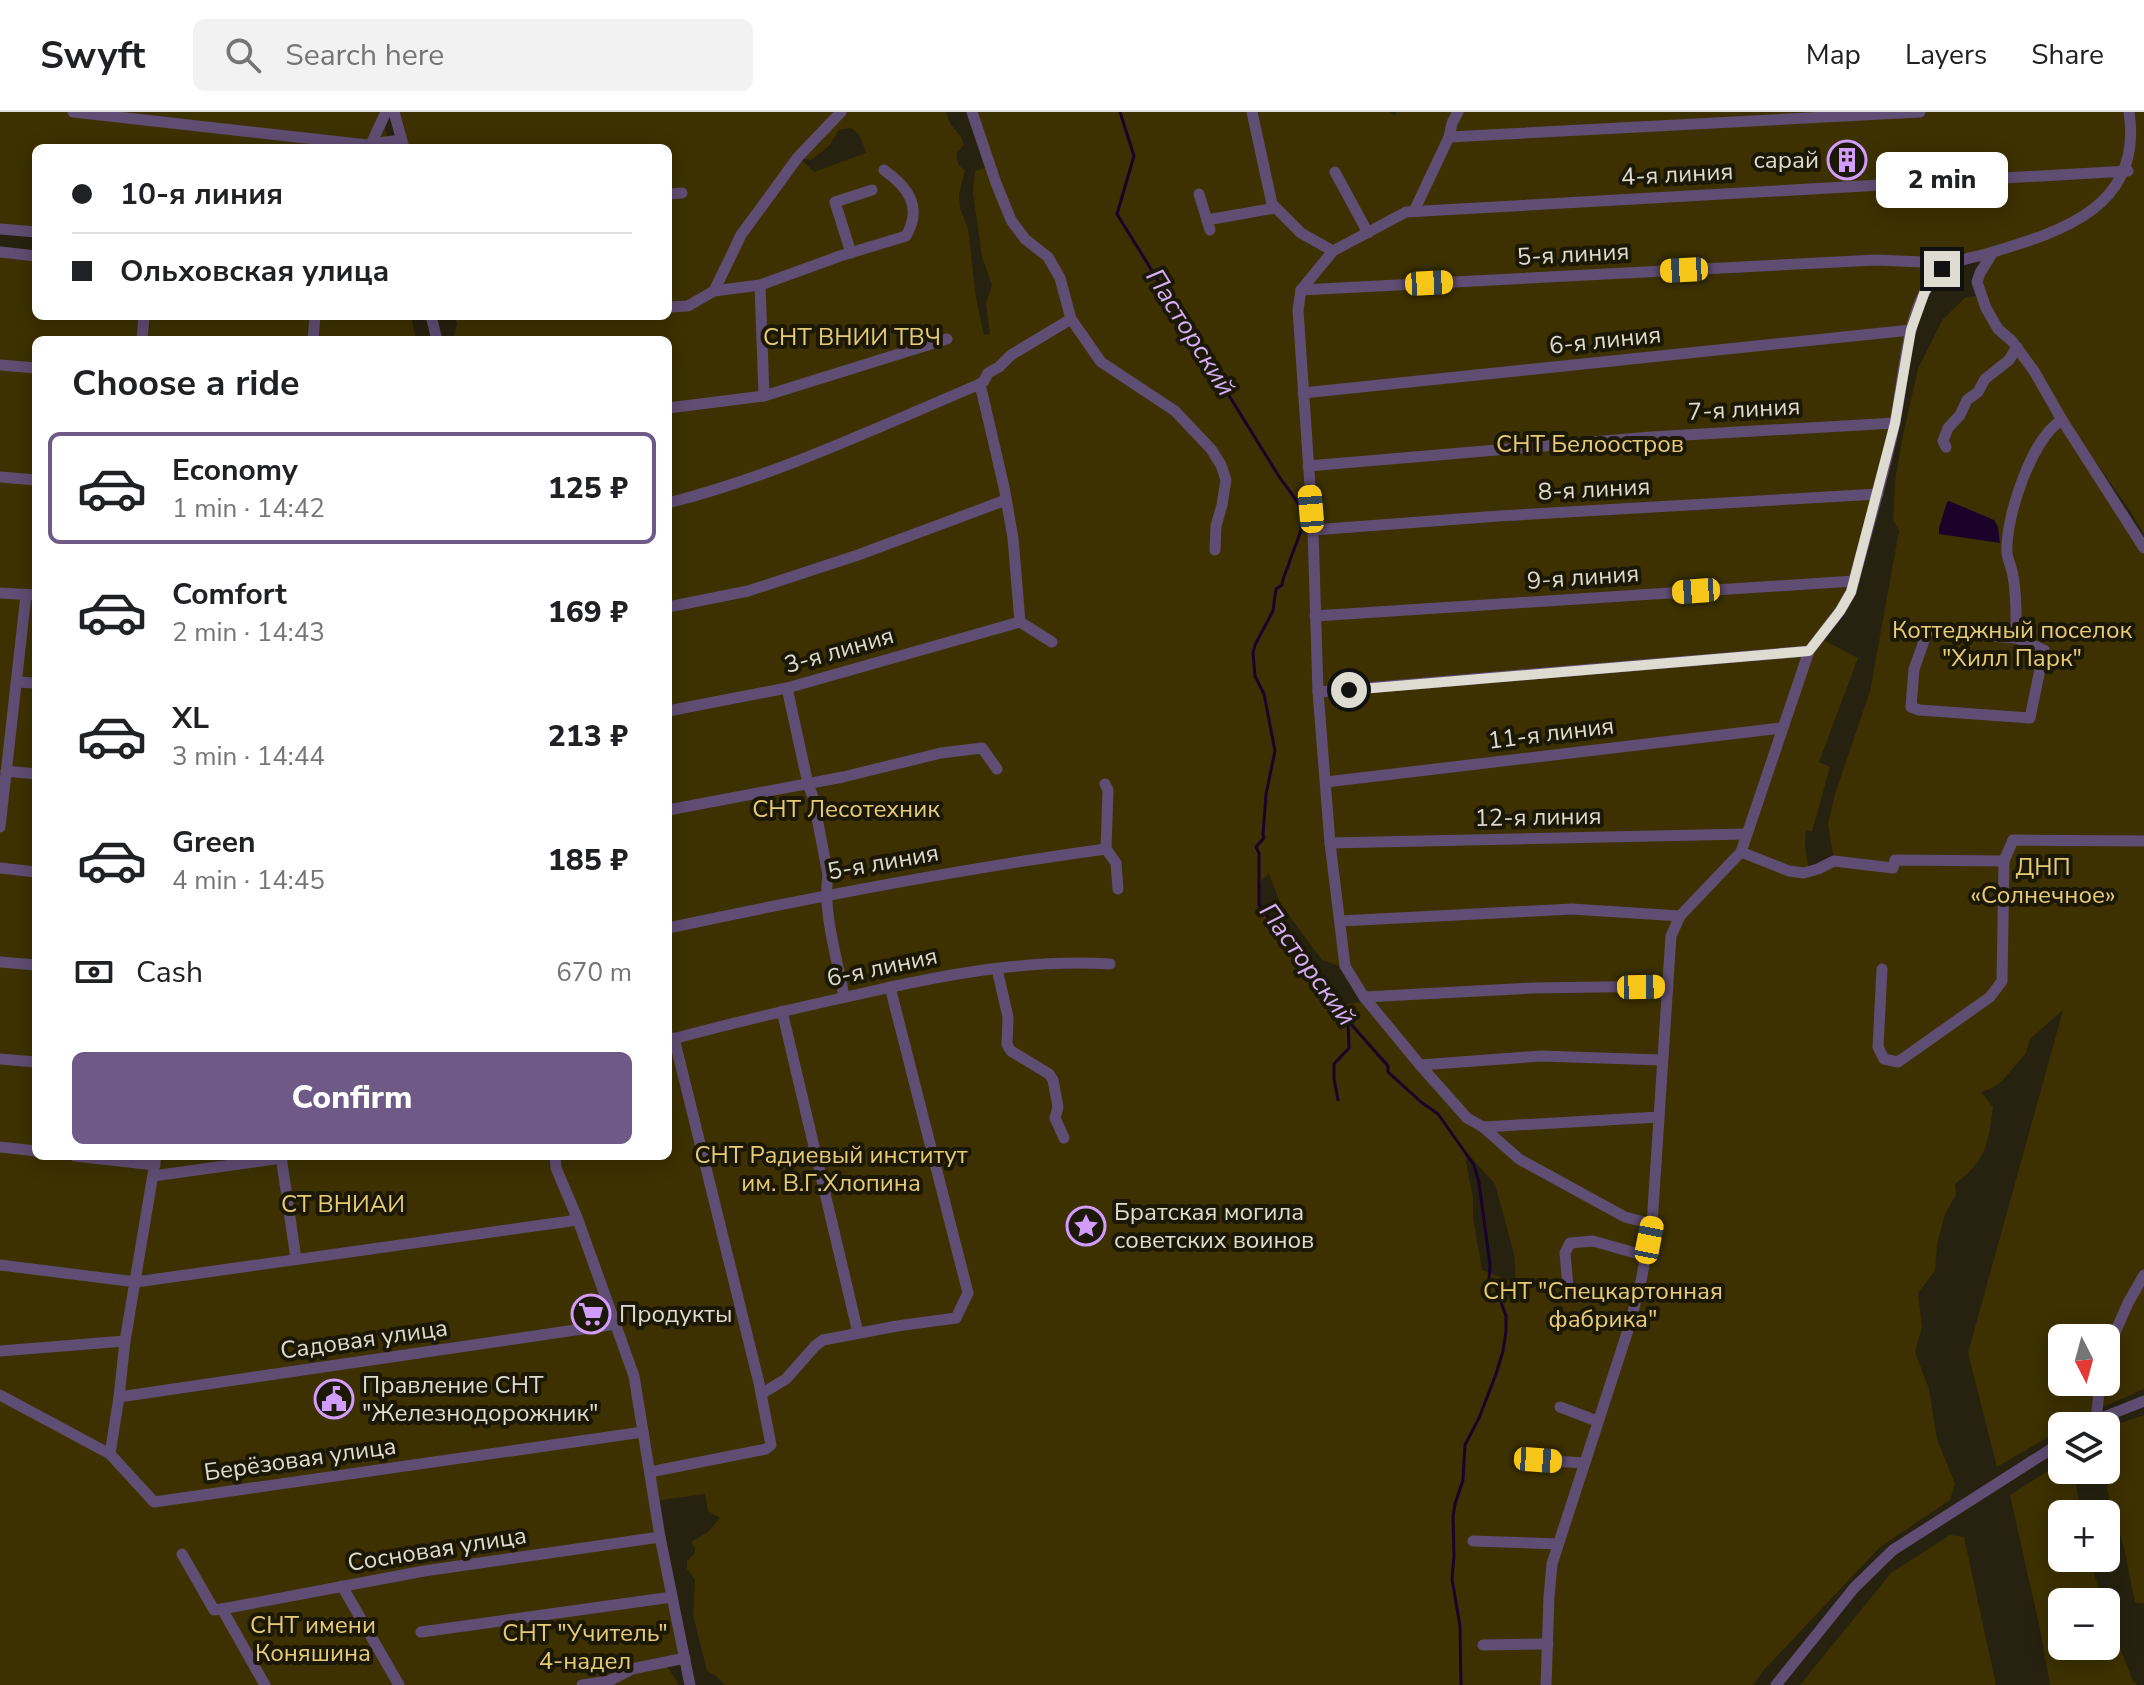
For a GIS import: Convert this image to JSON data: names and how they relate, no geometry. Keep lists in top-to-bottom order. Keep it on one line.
{"streets":{"street":["4-я линия","5-я линия","6-я линия","7-я линия","8-я линия","9-я линия","3-я линия","11-я линия","12-я линия","Садовая улица","Берёзовая улица","Сосновая улица"]},"water":["Пасторский"],"parks":["СНТ ВНИИ ТВЧ","СНТ Белоостров","Коттеджный поселок \"Хилл Парк\"","СНТ Лесотехник","ДНП «Солнечное»","СНТ Радиевый институт им. В.Г.Хлопина","СТ ВНИАИ","СНТ \"Спецкартонная фабрика\"","СНТ имени Коняшина","СНТ \"Учитель\" 4-надел"],"places":{"building":["сарай"],"place":["Братская могила советских воинов"],"supermarket":["Продукты"],"public building":["Правление СНТ \"Железнодорожник\""]},"north":"bottom","page":{"header":"Swyft","search":"Search here","nav":["Map","Layers","Share"],"banner":["10-я линия","Ольховская улица"],"bubble":"2 min","heading":"Choose a ride","list":[{"name":"Economy","note":"1 min · 14:42","value":"125 ₽"},{"name":"Comfort","note":"2 min · 14:43","value":"169 ₽"},{"name":"XL","note":"3 min · 14:44","value":"213 ₽"},{"name":"Green","note":"4 min · 14:45","value":"185 ₽"}],"pay":["Cash","670 m"],"buttons":"Confirm","map_buttons":["+","−"]}}
